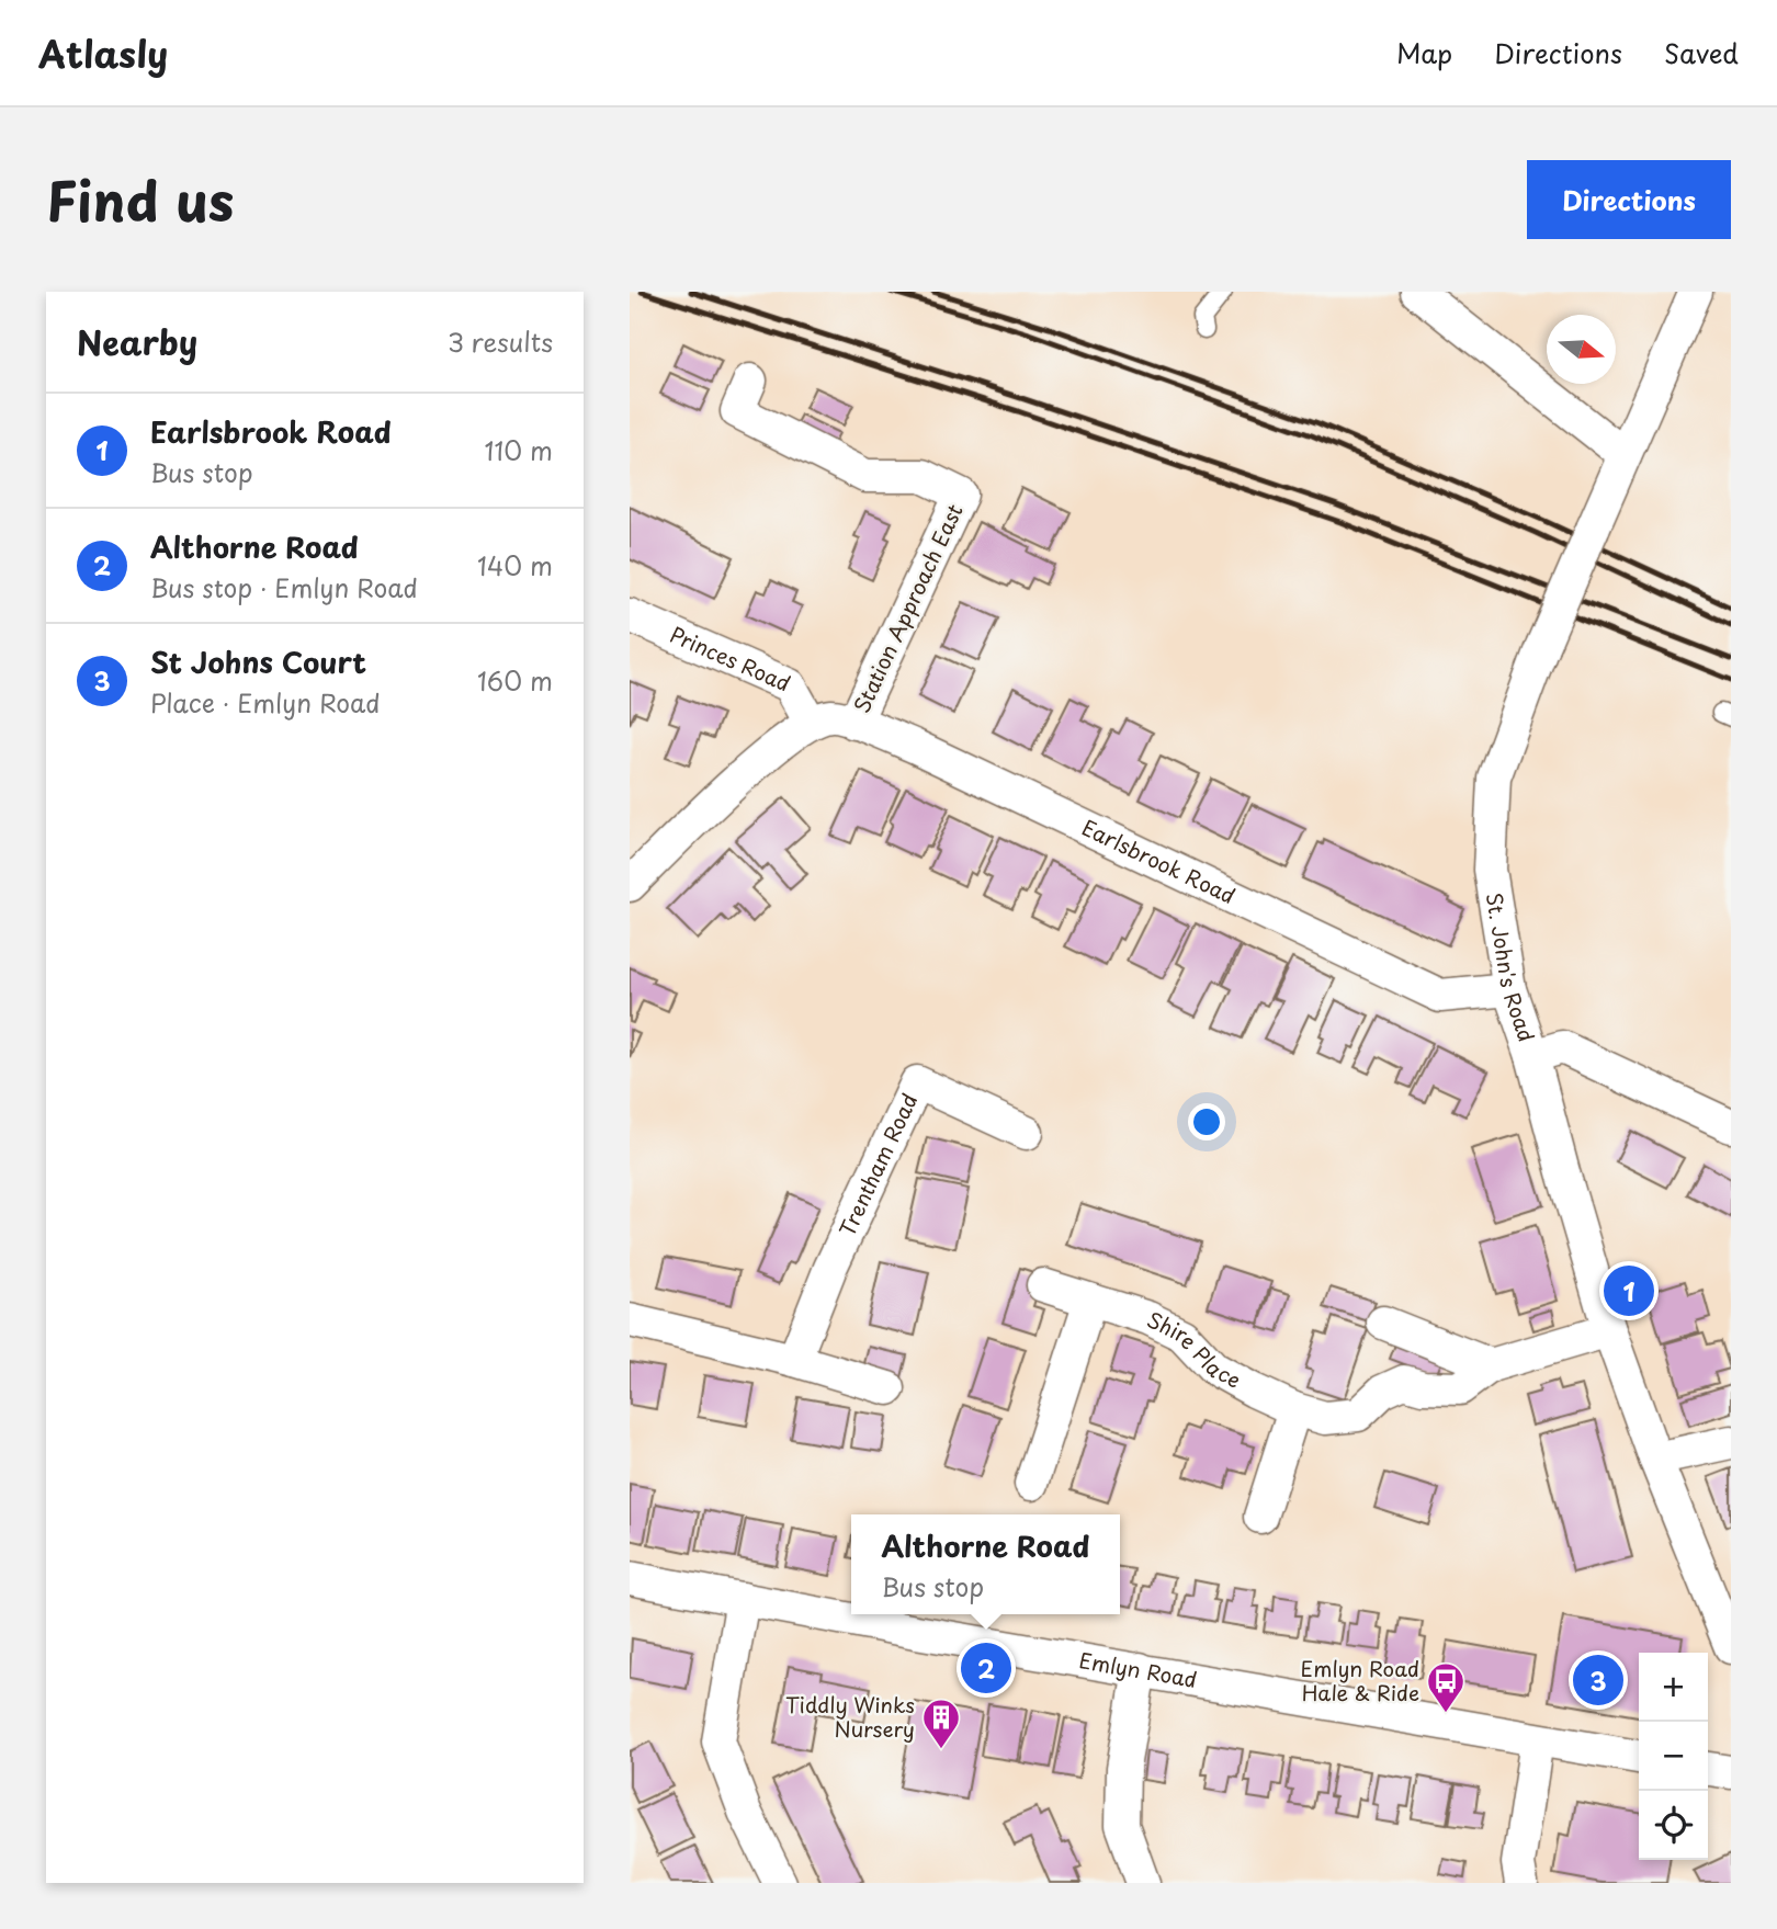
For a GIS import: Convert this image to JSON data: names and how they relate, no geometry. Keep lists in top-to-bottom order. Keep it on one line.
{"streets":{"street":["Station Approach East","Princes Road","Earlsbrook Road","St. John's Road","Trentham Road","Shire Place","Emlyn Road"]},"crossings":[["Station Approach East","Earlsbrook Road"],["Princes Road","Earlsbrook Road"],["Earlsbrook Road","St. John's Road"],["St. John's Road","Shire Place"]],"places":{"bus stop":["Emlyn Road Hale & Ride"],"building":["Tiddly Winks Nursery"]},"north":"right","page":{"header":"Atlasly","nav":["Map","Directions","Saved"],"title":"Find us","buttons":"Directions","heading":["Nearby","3 results"],"list":[{"mark":"1","name":"Earlsbrook Road","note":"Bus stop","value":"110 m"},{"mark":"2","name":"Althorne Road","note":"Bus stop · Emlyn Road","value":"140 m"},{"mark":"3","name":"St Johns Court","note":"Place · Emlyn Road","value":"160 m"}],"pins":["1","2","3"],"popup":["Althorne Road","Bus stop"],"map_buttons":["+","−"]}}
